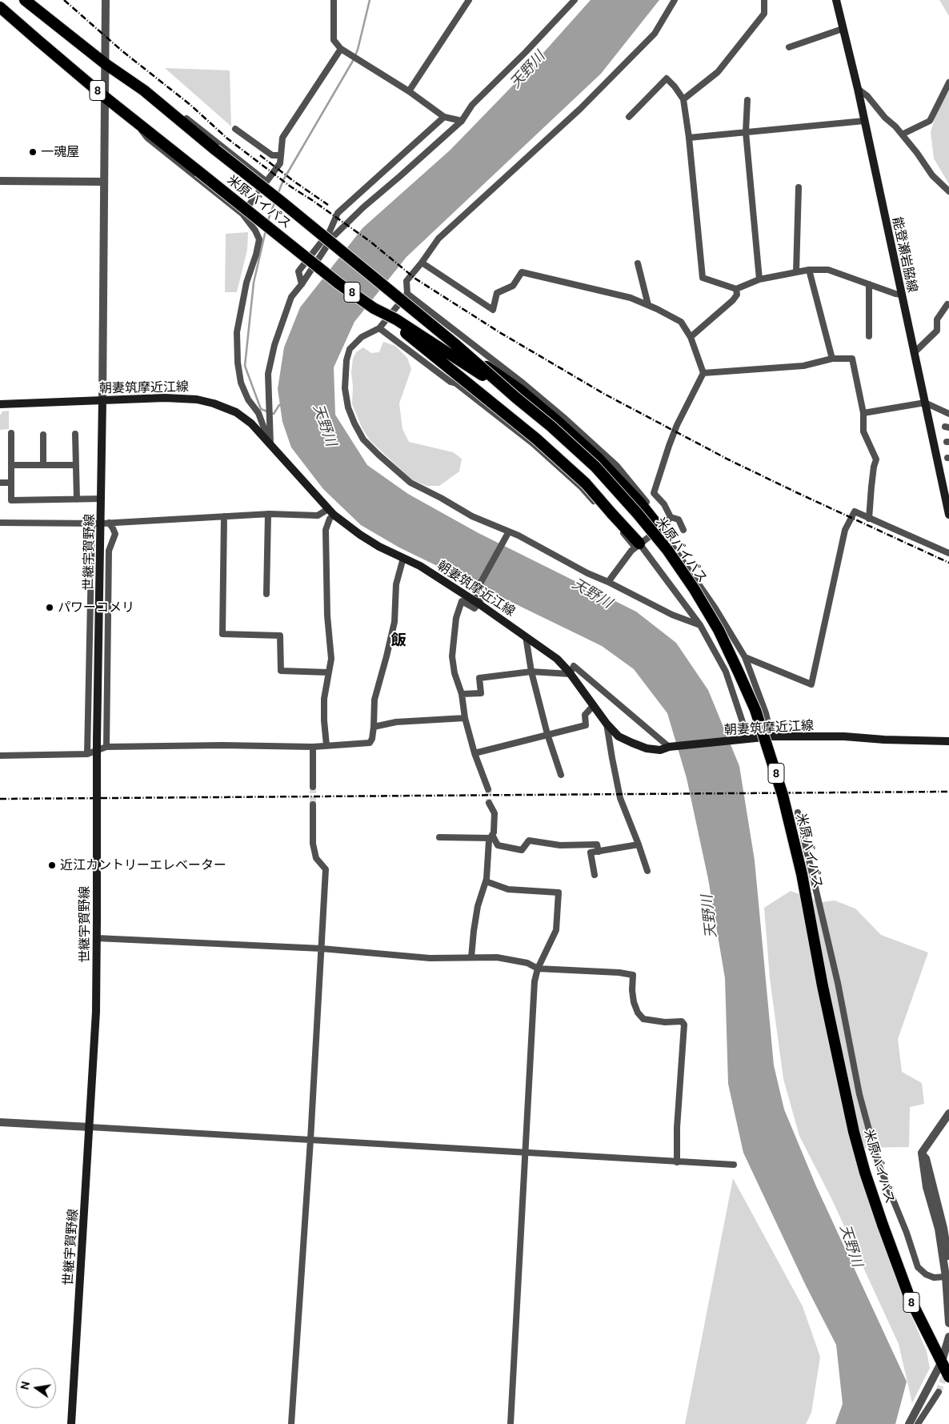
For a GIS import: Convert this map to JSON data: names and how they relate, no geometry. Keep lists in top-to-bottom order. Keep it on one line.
{"streets":{"highway":["8","米原バイパス"],"main road":["能登瀬岩脇線","朝妻筑摩近江線","世継宇賀野線"]},"crossings":[["朝妻筑摩近江線","世継宇賀野線"]],"districts":["飯"],"water":["天野川"],"places":["一魂屋","パワーコメリ","近江カントリーエレベーター"],"north":"left"}
